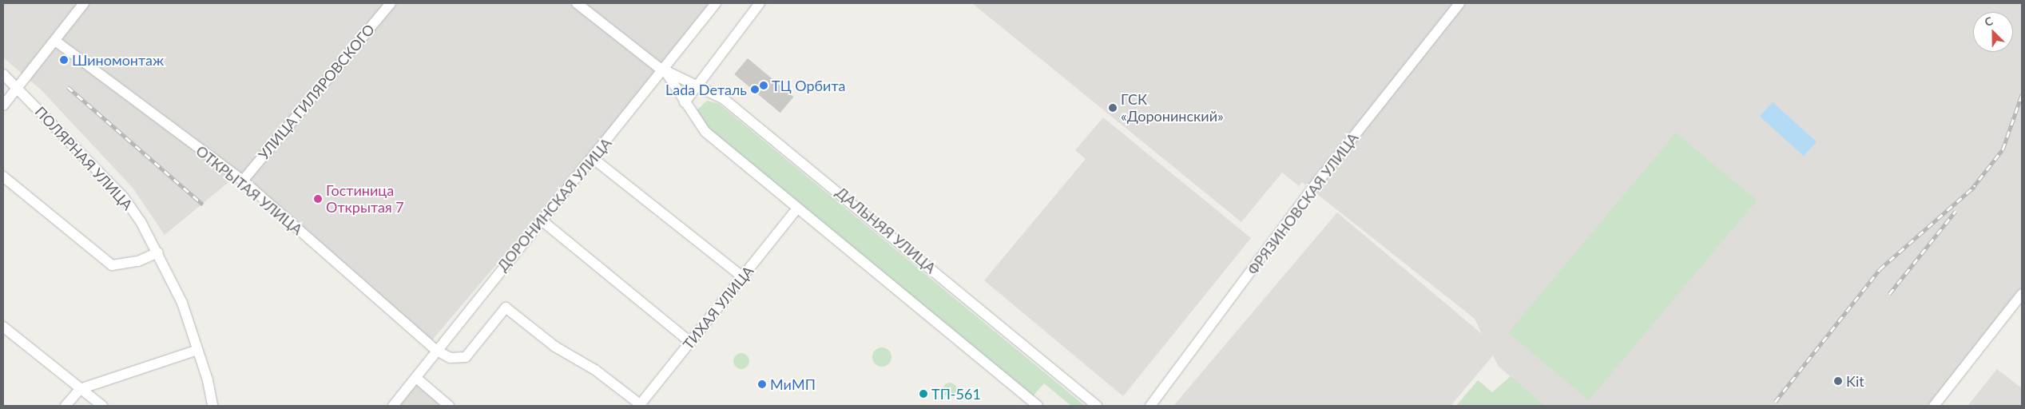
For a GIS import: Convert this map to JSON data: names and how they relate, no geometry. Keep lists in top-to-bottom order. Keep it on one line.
{"streets":{"street":["УЛИЦА ГИЛЯРОВСКОГО","ПОЛЯРНАЯ УЛИЦА","ОТКРЫТАЯ УЛИЦА","ФРЯЗИНОВСКАЯ УЛИЦА","ДОРОНИНСКАЯ УЛИЦА","ДАЛЬНЯЯ УЛИЦА","ТИХАЯ УЛИЦА"]},"crossings":[["УЛИЦА ГИЛЯРОВСКОГО","ОТКРЫТАЯ УЛИЦА"],["ОТКРЫТАЯ УЛИЦА","ДОРОНИНСКАЯ УЛИЦА"],["ОТКРЫТАЯ УЛИЦА","ТИХАЯ УЛИЦА"],["ДОРОНИНСКАЯ УЛИЦА","ДАЛЬНЯЯ УЛИЦА"],["ДАЛЬНЯЯ УЛИЦА","ТИХАЯ УЛИЦА"]],"places":["Шиномонтаж","ТЦ Орбита","Lada Dеталь","ГСК «Доронинский»","Гостиница Открытая 7","Kit","МиМП","ТП-561"],"north":"top left"}
